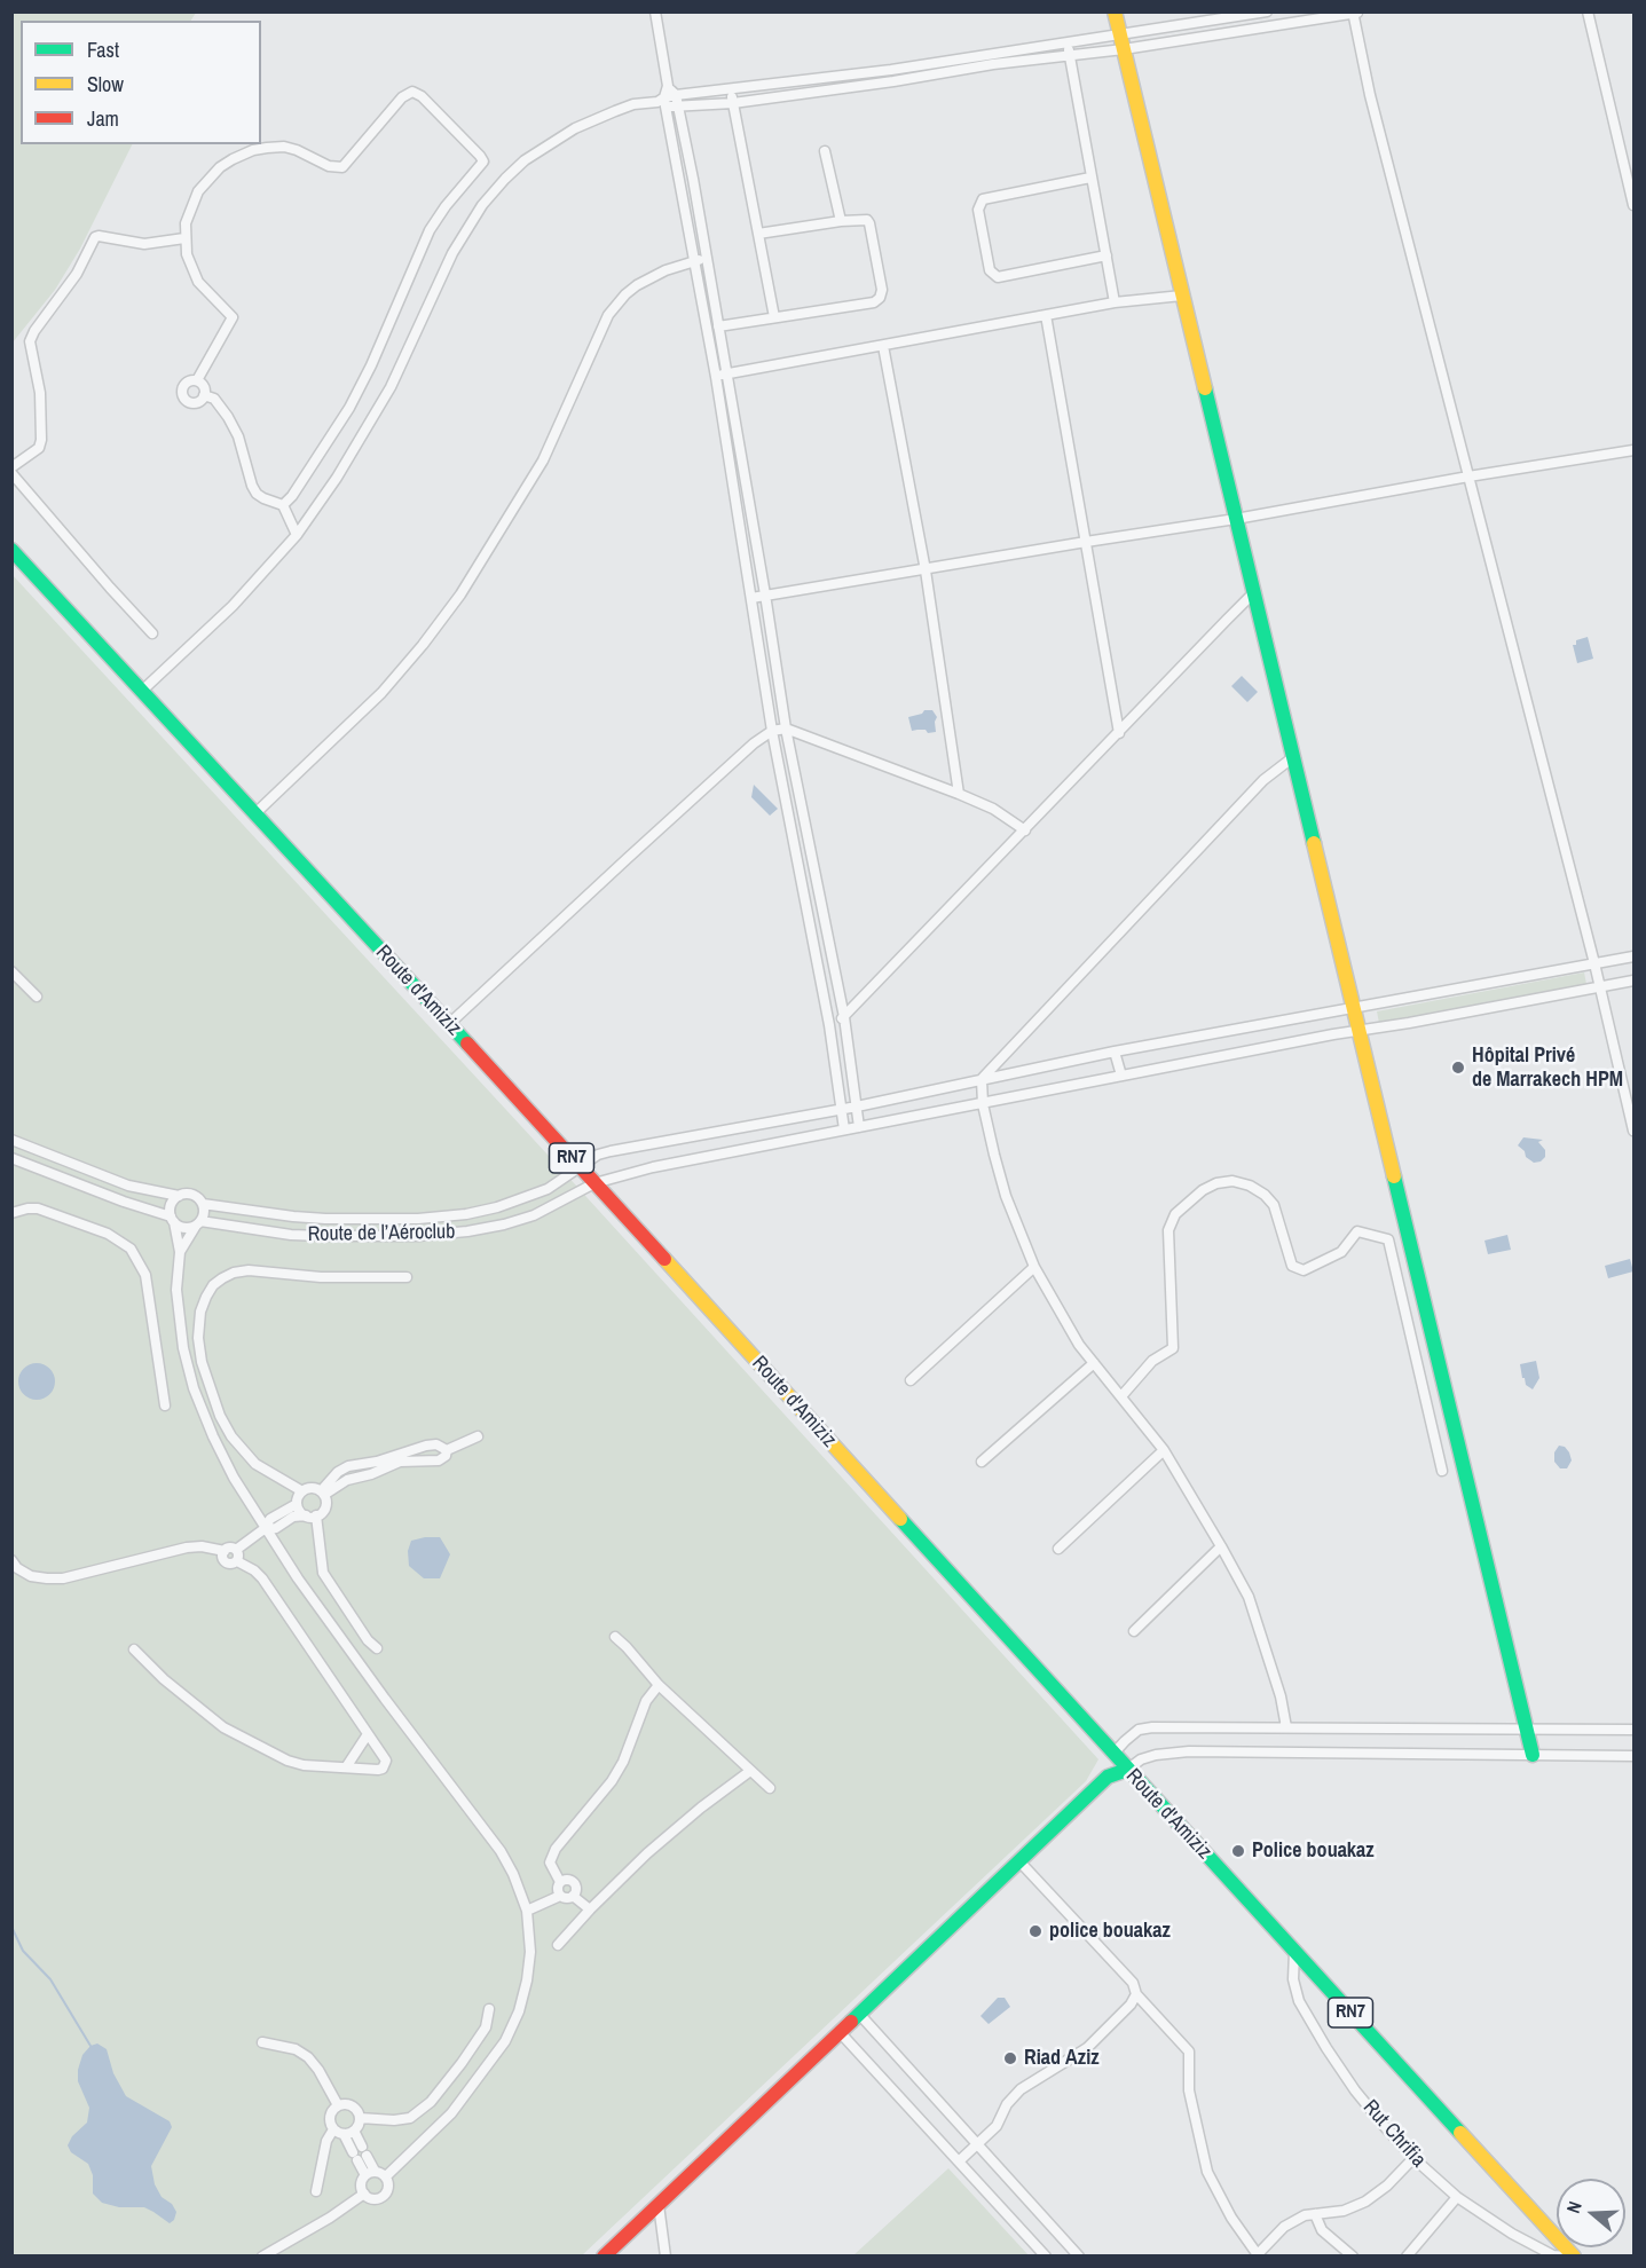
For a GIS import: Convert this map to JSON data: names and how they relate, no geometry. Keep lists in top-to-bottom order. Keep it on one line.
{"streets":{"street":["Route d'Amiziz","RN7","Route de l’Aéroclub","Rut Chrifia"]},"crossings":[["Route d'Amiziz","Route de l’Aéroclub"],["Route d'Amiziz","Rut Chrifia"]],"places":["Hôpital Privé de Marrakech HPM","Police bouakaz","police bouakaz","Riad Aziz"],"legend":["Fast","Slow","Jam"],"north":"left"}
